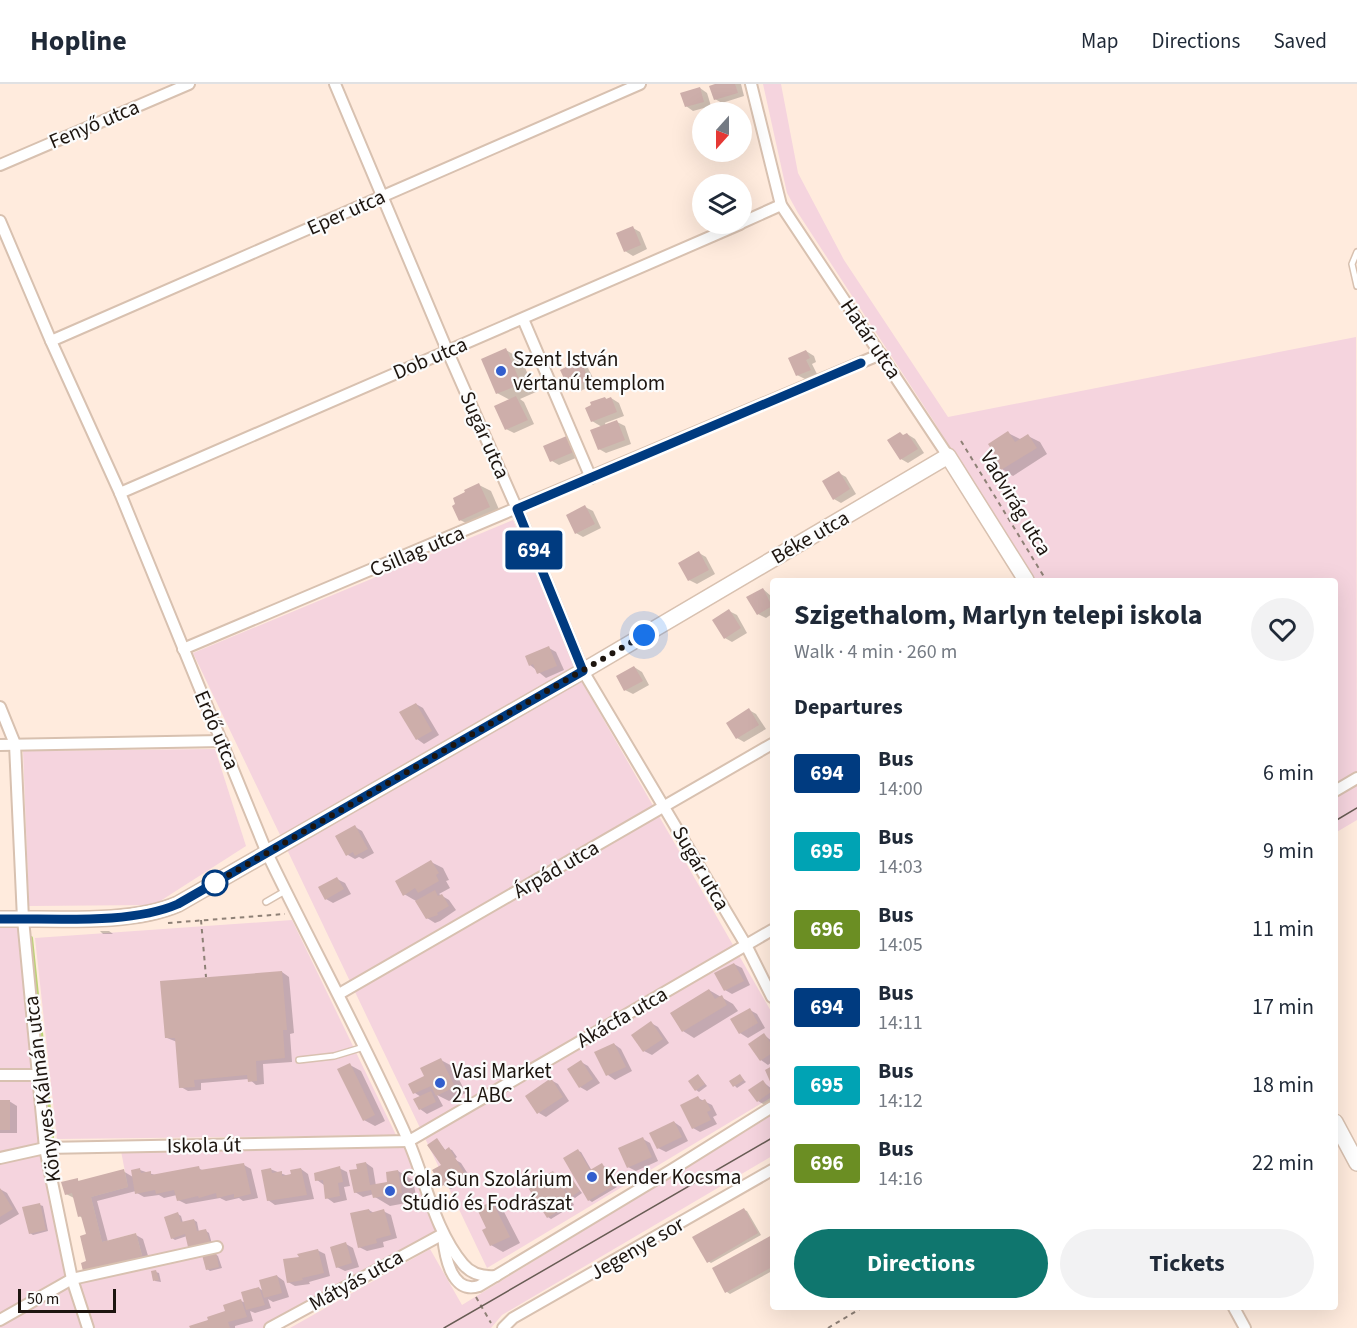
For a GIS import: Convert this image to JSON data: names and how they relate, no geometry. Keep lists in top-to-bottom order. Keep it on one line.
{"streets":{"street":["Fenyő utca","Eper utca","Határ utca","Dob utca","Sugár utca","Béke utca","Csillag utca","Erdő utca","Árpád utca","Akácfa utca","Könyves Kálmán utca","Iskola út","Jegenye sor","Mátyás utca"],"path":["Vadvirág utca"]},"crossings":[["Eper utca","Sugár utca"],["Eper utca","Erdő utca"],["Határ utca","Dob utca"],["Határ utca","Béke utca"],["Határ utca","Csillag utca"],["Dob utca","Sugár utca"],["Dob utca","Erdő utca"],["Sugár utca","Béke utca"],["Sugár utca","Csillag utca"],["Sugár utca","Árpád utca"],["Sugár utca","Akácfa utca"],["Béke utca","Erdő utca"],["Béke utca","Könyves Kálmán utca"],["Csillag utca","Erdő utca"],["Erdő utca","Árpád utca"],["Erdő utca","Akácfa utca"],["Erdő utca","Iskola út"],["Erdő utca","Mátyás utca"],["Akácfa utca","Iskola út"],["Könyves Kálmán utca","Iskola út"]],"places":["Szent István vértanú templom","Vasi Market 21 ABC","Kender Kocsma","Cola Sun Szolárium Stúdió és Fodrászat"],"lines":["bus line 694"],"scale_bar":"50 m","north":"bottom","page":{"header":"Hopline","nav":["Map","Directions","Saved"],"on_map":"694","heading":[["Szigethalom, Marlyn telepi iskola","Walk · 4 min · 260 m"],"Departures"],"list":[{"mark":"694","name":"Bus","note":"14:00","value":"6 min"},{"mark":"695","name":"Bus","note":"14:03","value":"9 min"},{"mark":"696","name":"Bus","note":"14:05","value":"11 min"},{"mark":"694","name":"Bus","note":"14:11","value":"17 min"},{"mark":"695","name":"Bus","note":"14:12","value":"18 min"},{"mark":"696","name":"Bus","note":"14:16","value":"22 min"}],"buttons":["Directions","Tickets"],"scale":"50 m"}}
